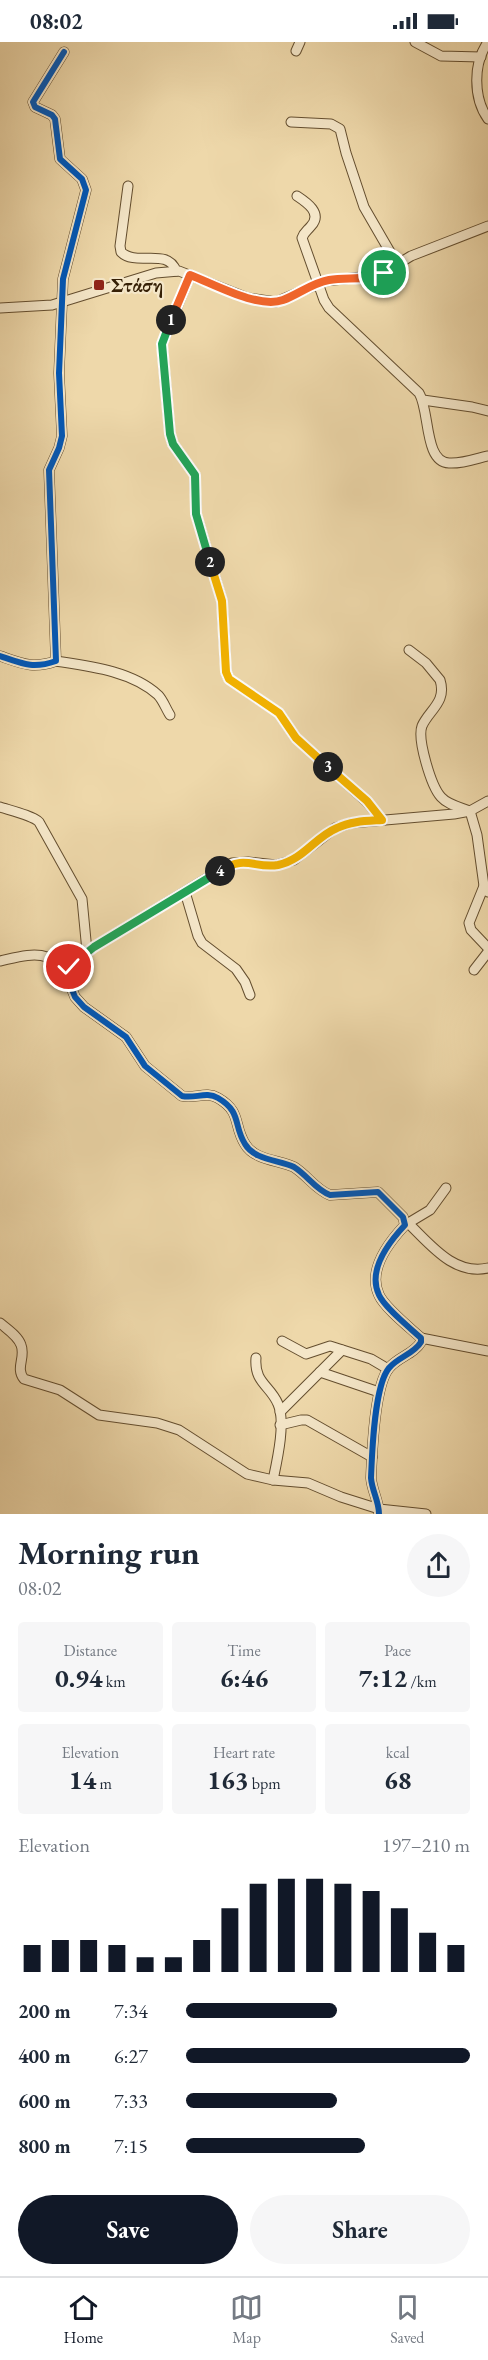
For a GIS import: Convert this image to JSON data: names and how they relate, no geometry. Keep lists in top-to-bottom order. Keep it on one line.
{"places":{"transit":["Στάση"]},"page":{"status":"08:02","pins":["1","2","3","4"],"heading":["Morning run","08:02"],"stats":[["Distance","0.94 km"],["Time","6:46"],["Pace","7:12 /km"],["Elevation","14 m"],["Heart rate","163 bpm"],["kcal","68"]],"chart":["Elevation","197–210 m"],"list":[{"name":"200 m","note":"7:34"},{"name":"400 m","note":"6:27"},{"name":"600 m","note":"7:33"},{"name":"800 m","note":"7:15"}],"buttons":["Save","Share"],"tabs":["Home","Map","Saved"]}}
